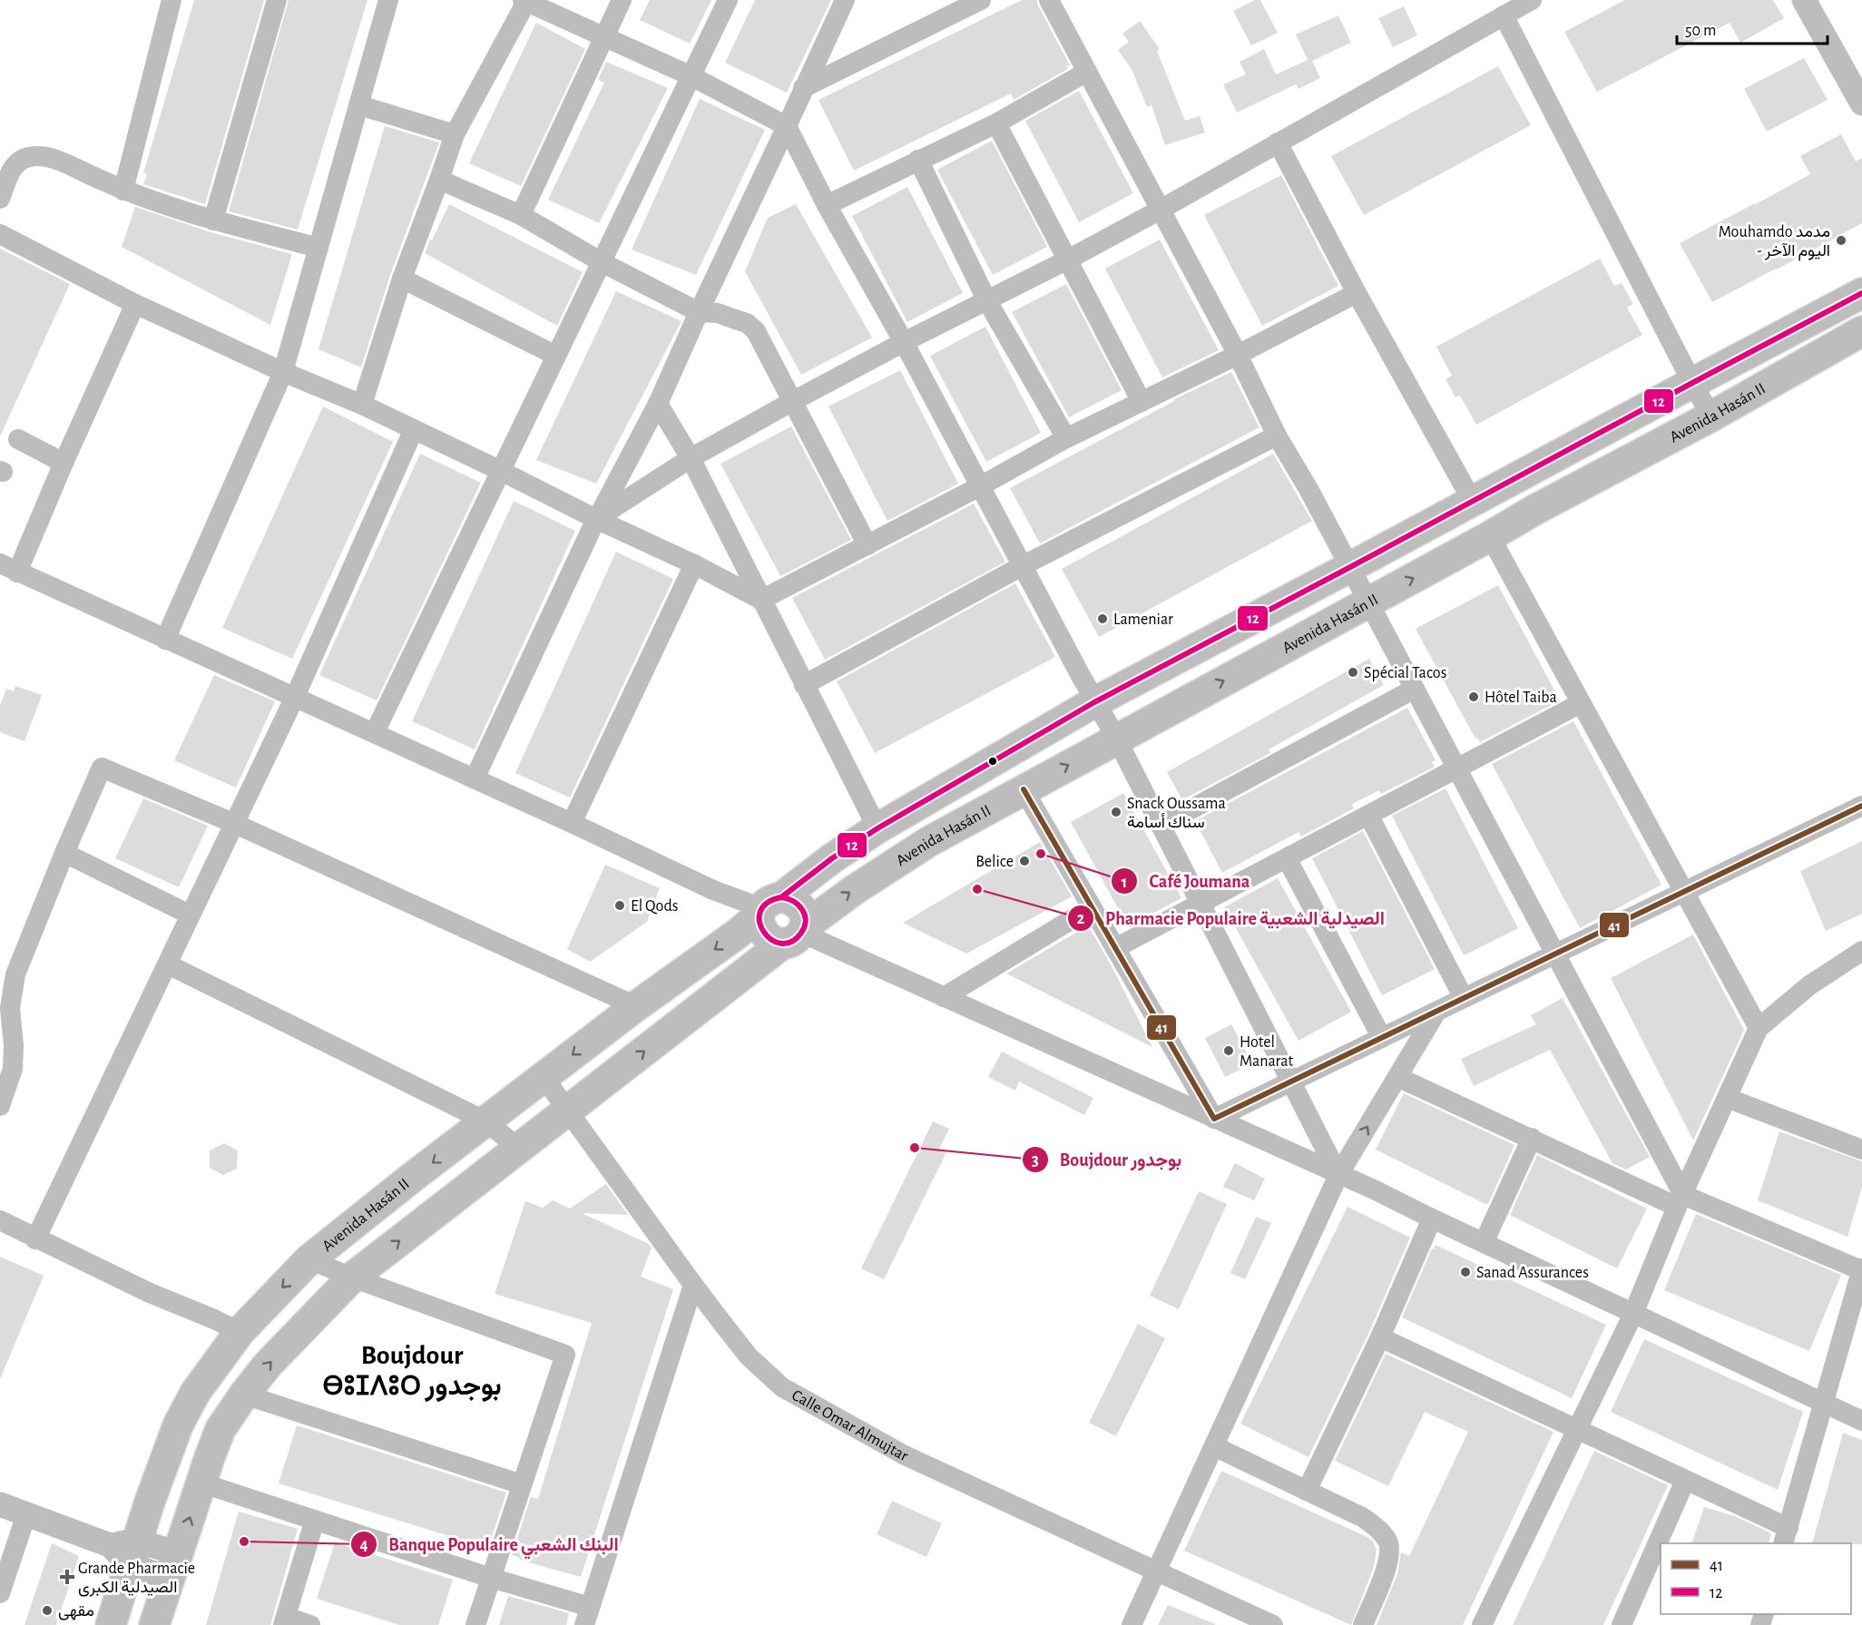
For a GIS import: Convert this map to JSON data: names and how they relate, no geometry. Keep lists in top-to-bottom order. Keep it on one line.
{"streets":{"main road":["Avenida Hasán II"],"street":["Calle Omar Almujtar"]},"crossings":[["Avenida Hasán II","Calle Omar Almujtar"]],"districts":["Boujdour ⴱⵓⵊⴷⵓⵔ بوجدور"],"places":{"other":["Mouhamdo مدمد - اليوم الآخر","Lameniar","Spécial Tacos","Hôtel Taiba","Snack Oussama سناك أسامة","Café Joumana","Belice","Pharmacie Populaire الصيدلية الشعبية","El Qods","Hotel Manarat","Boujdour بوجدور","Sanad Assurances","Banque Populaire البنك الشعبي","مقهى"],"health":["Grande Pharmacie الصيدلية الكبرى"]},"lines":["transit line 12","transit line 41"],"legend":["41","12"],"scale_bar":"50 m"}
